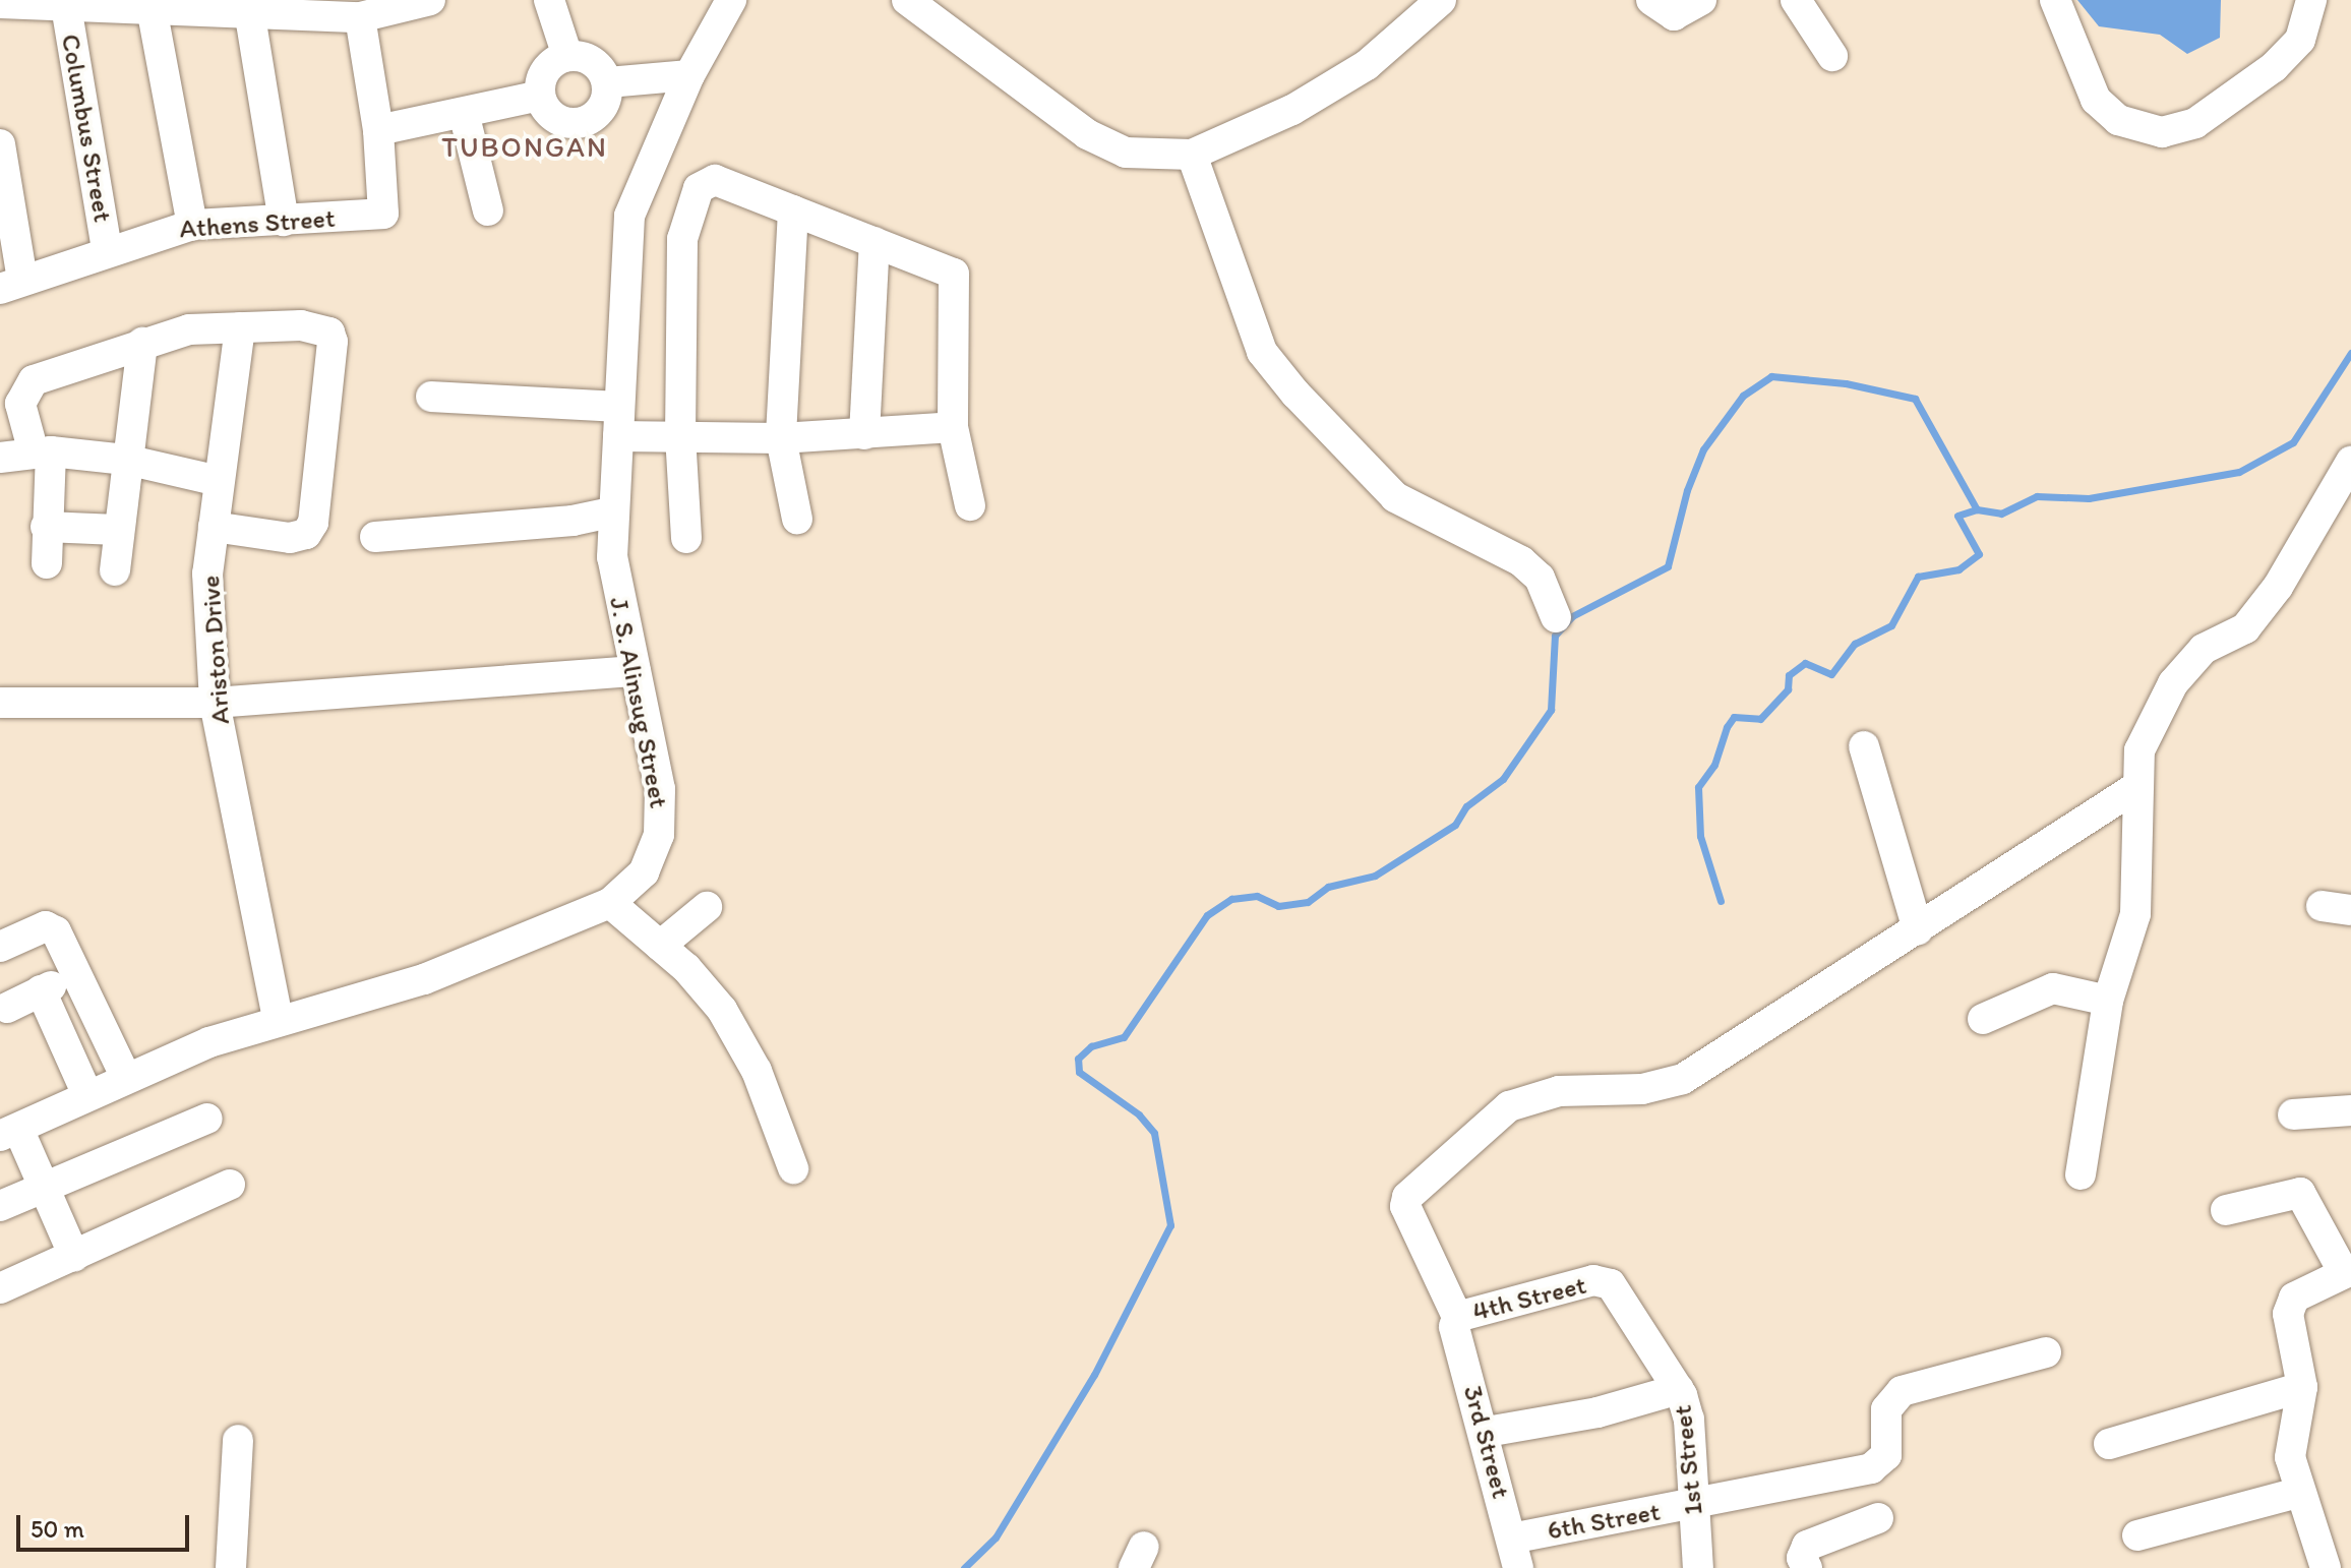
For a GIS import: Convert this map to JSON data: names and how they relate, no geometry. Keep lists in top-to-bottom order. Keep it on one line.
{"streets":{"street":["Columbus Street","Athens Street","Ariston Drive","J. S. Alinsug Street","4th Street","3rd Street","1st Street","6th Street"]},"crossings":[["Columbus Street","Athens Street"],["Ariston Drive","J. S. Alinsug Street"],["4th Street","3rd Street"],["4th Street","1st Street"],["3rd Street","6th Street"],["1st Street","6th Street"]],"districts":["TUBONGAN"],"scale_bar":"50 m"}
